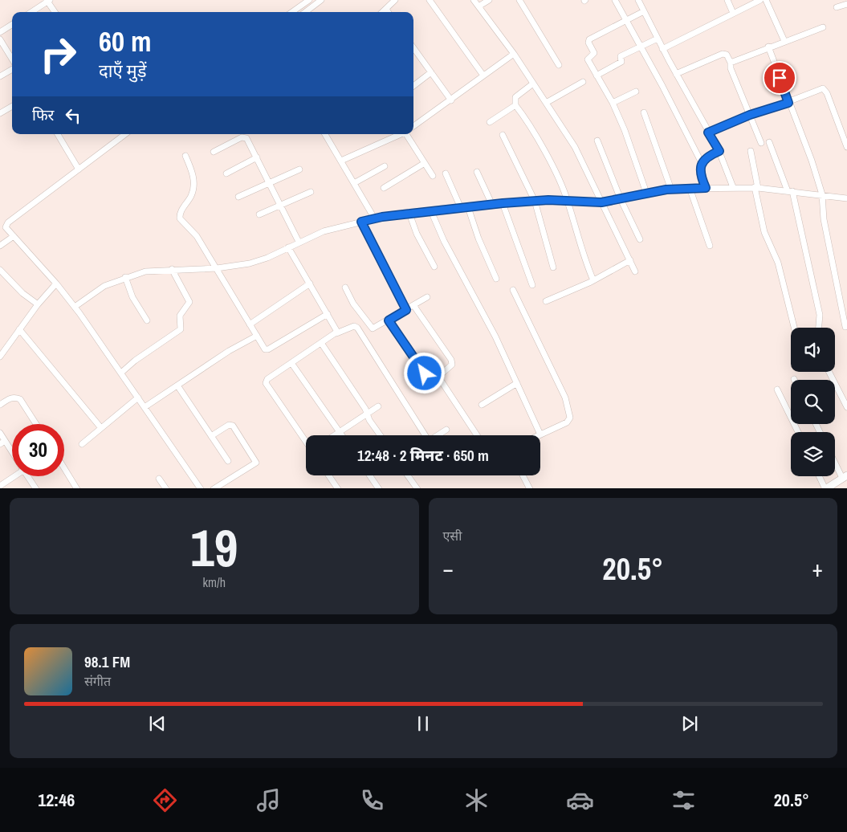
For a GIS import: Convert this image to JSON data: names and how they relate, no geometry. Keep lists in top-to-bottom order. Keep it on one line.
{"page":{"turn":["60 m","दाएँ मुड़ें"],"then":"फिर","limit":"30","trip":"12:48 · 2 मिनट · 650 m","tile":[["19","km/h"],"एसी"],"heat":["−","20.5°","+"],"song":["98.1 FM","संगीत"],"tabs":["12:46","20.5°"]}}
